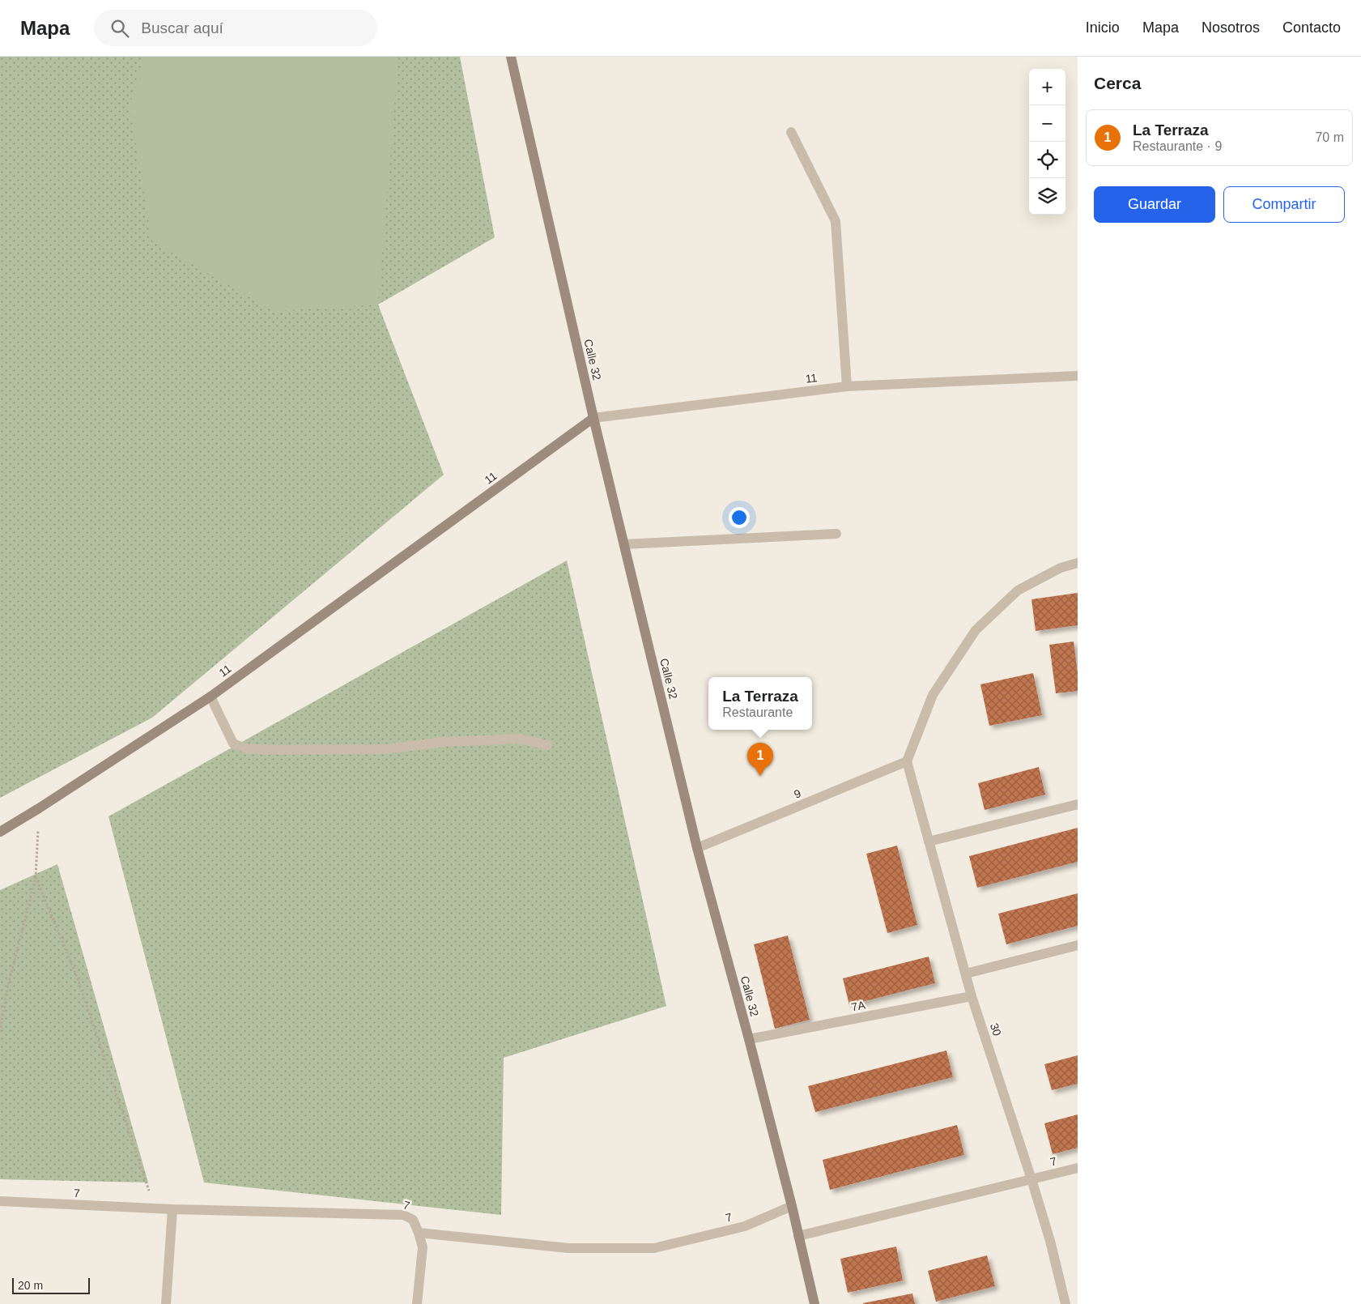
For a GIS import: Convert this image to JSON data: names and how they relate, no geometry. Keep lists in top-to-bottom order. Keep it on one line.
{"streets":{"main road":["Calle 32","11"],"street":["9","7A","30","7"]},"crossings":[["Calle 32","11"],["Calle 32","9"],["Calle 32","7A"],["Calle 32","7"],["9","30"],["7A","30"],["30","7"]],"scale_bar":"20 m","page":{"header":"Mapa","search":"Buscar aquí","nav":["Inicio","Mapa","Nosotros","Contacto"],"heading":"Cerca","map_buttons":["+","−"],"list":[{"mark":"1","name":"La Terraza","note":"Restaurante · 9","value":"70 m"}],"buttons":["Guardar","Compartir"],"popup":["La Terraza","Restaurante"],"pins":"1","scale":"20 m"}}
